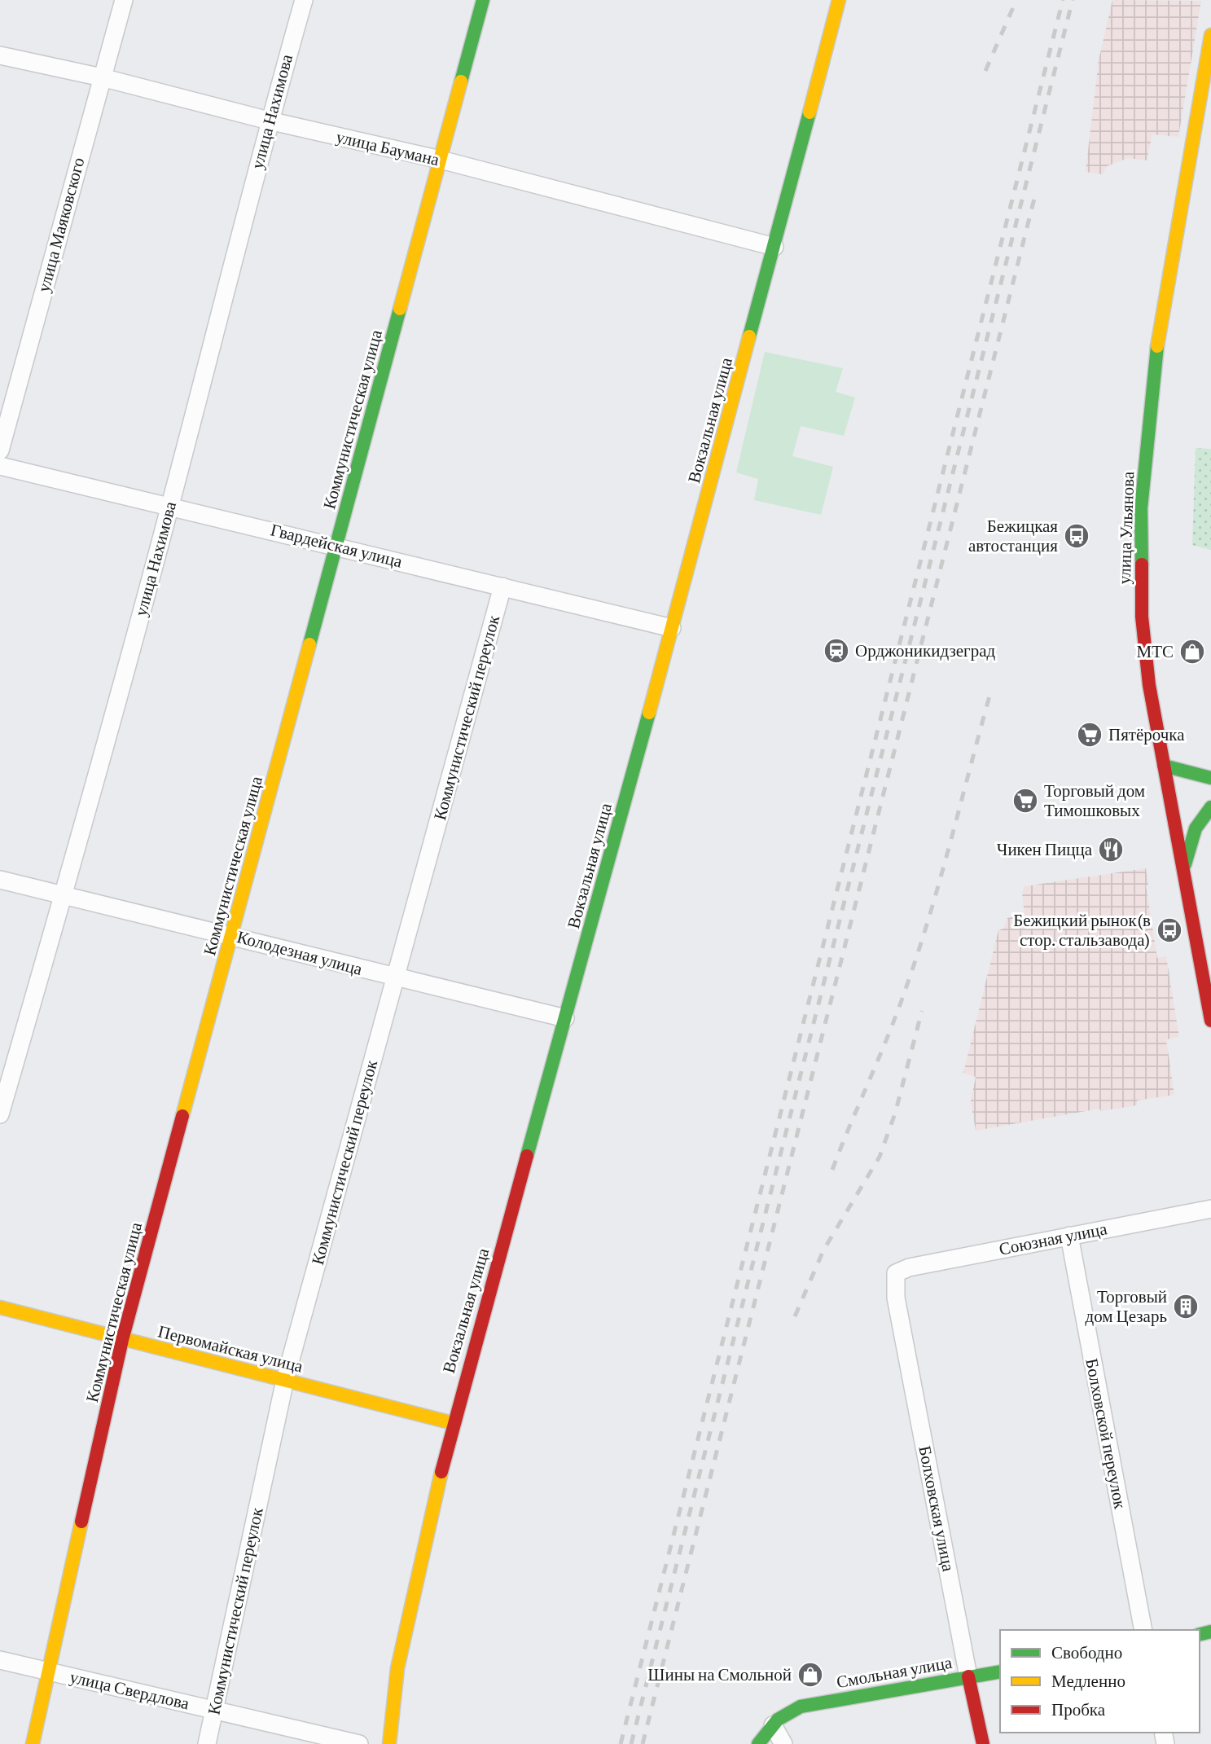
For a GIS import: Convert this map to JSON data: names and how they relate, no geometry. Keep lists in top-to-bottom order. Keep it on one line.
{"streets":{"street":["улица Нахимова","улица Баумана","улица Маяковского","Коммунистическая улица","Вокзальная улица","улица Ульянова","Гвардейская улица","Коммунистический переулок","Колодезная улица","Союзная улица","Первомайская улица","Болховской переулок","Болховская улица","Смольная улица","улица Свердлова"]},"crossings":[["улица Нахимова","улица Баумана"],["улица Нахимова","Гвардейская улица"],["улица Нахимова","Колодезная улица"],["улица Баумана","улица Маяковского"],["улица Баумана","Коммунистическая улица"],["улица Баумана","Вокзальная улица"],["Коммунистическая улица","Гвардейская улица"],["Коммунистическая улица","Колодезная улица"],["Коммунистическая улица","Первомайская улица"],["Коммунистическая улица","улица Свердлова"],["Вокзальная улица","Гвардейская улица"],["Вокзальная улица","Колодезная улица"],["Вокзальная улица","Первомайская улица"],["Гвардейская улица","Коммунистический переулок"],["Коммунистический переулок","Колодезная улица"],["Коммунистический переулок","Первомайская улица"],["Коммунистический переулок","улица Свердлова"],["Союзная улица","Болховской переулок"],["Союзная улица","Болховская улица"],["Болховская улица","Смольная улица"]],"places":{"bus stop":["Бежицкая автостанция","Бежицкий рынок(в стор. стальзавода)"],"station":["Орджоникидзеград"],"shop":["МТС","Шины на Смольной"],"supermarket":["Пятёрочка","Торговый дом Тимошковых"],"restaurant":["Чикен Пицца"],"building":["Торговый дом Цезарь"]},"legend":["Свободно","Медленно","Пробка"]}
